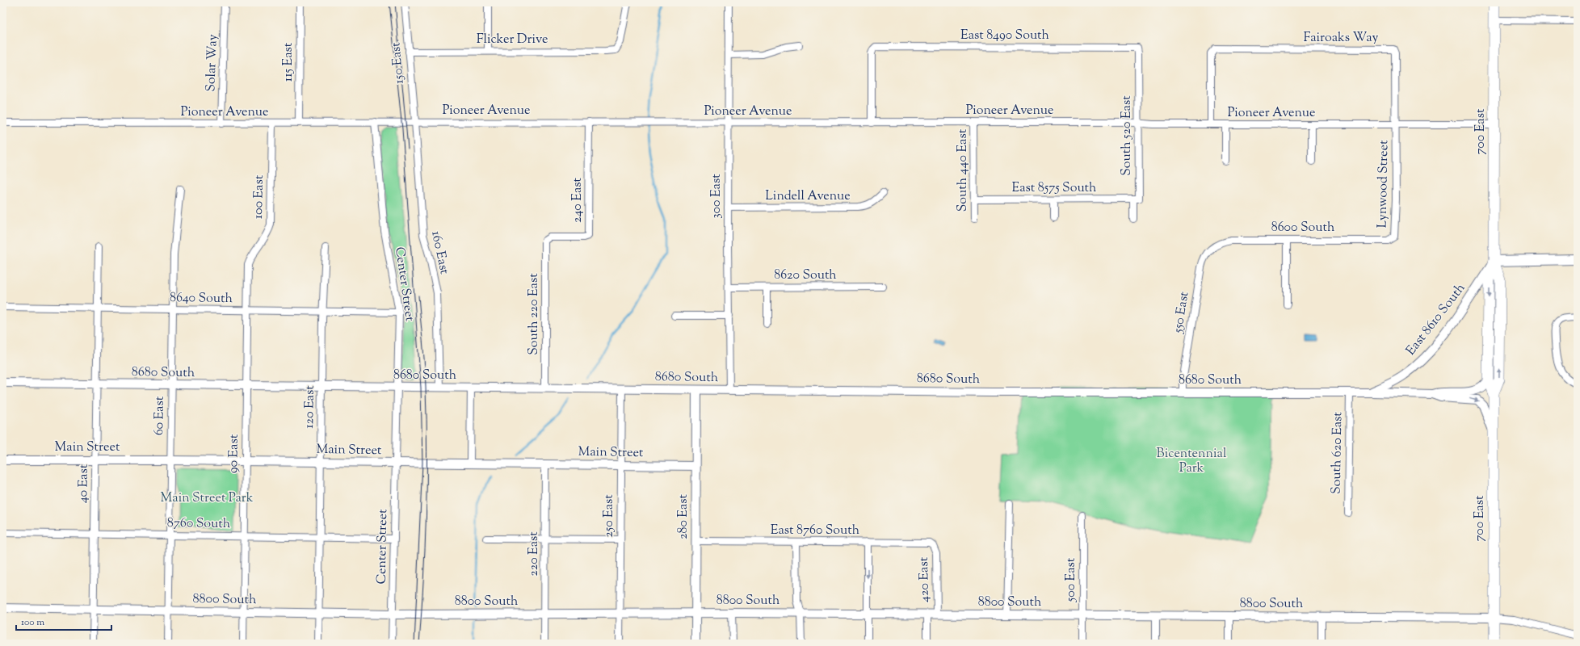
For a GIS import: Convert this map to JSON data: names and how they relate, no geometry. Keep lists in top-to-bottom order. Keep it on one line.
{"streets":{"main road":["700 East"],"street":["East 8490 South","Fairoaks Way","Flicker Drive","115 East","Solar Way","150 East","Pioneer Avenue","South 520 East","South 440 East","Lynwood Street","East 8575 South","300 East","Lindell Avenue","100 East","240 East","8600 South","160 East","8620 South","Center Street","8640 South","550 East","South 220 East","East 8610 South","8680 South","120 East","60 East","Main Street","South 620 East","90 East","40 East","250 East","280 East","8760 South","East 8760 South","220 East","420 East","500 East","8800 South"]},"crossings":[["East 8490 South","Pioneer Avenue"],["East 8490 South","South 520 East"],["Fairoaks Way","Pioneer Avenue"],["Fairoaks Way","Lynwood Street"],["Flicker Drive","150 East"],["115 East","Pioneer Avenue"],["Solar Way","Pioneer Avenue"],["150 East","Pioneer Avenue"],["150 East","160 East"],["Pioneer Avenue","700 East"],["Pioneer Avenue","South 520 East"],["Pioneer Avenue","South 440 East"],["Pioneer Avenue","Lynwood Street"],["Pioneer Avenue","300 East"],["Pioneer Avenue","100 East"],["Pioneer Avenue","240 East"],["Pioneer Avenue","160 East"],["Pioneer Avenue","Center Street"],["700 East","East 8610 South"],["700 East","8800 South"],["South 520 East","East 8575 South"],["South 440 East","East 8575 South"],["Lynwood Street","8600 South"],["300 East","Lindell Avenue"],["300 East","8620 South"],["300 East","8680 South"],["100 East","90 East"],["240 East","South 220 East"],["8600 South","550 East"],["160 East","8680 South"],["Center Street","8640 South"],["Center Street","8680 South"],["Center Street","Main Street"],["Center Street","8760 South"],["Center Street","8800 South"],["8640 South","120 East"],["8640 South","60 East"],["8640 South","90 East"],["8640 South","40 East"],["550 East","8680 South"],["South 220 East","8680 South"],["East 8610 South","8680 South"],["8680 South","120 East"],["8680 South","60 East"],["8680 South","South 620 East"],["8680 South","90 East"],["8680 South","40 East"],["8680 South","250 East"],["8680 South","280 East"],["120 East","Main Street"],["120 East","8760 South"],["120 East","8800 South"],["60 East","Main Street"],["60 East","8760 South"],["60 East","8800 South"],["Main Street","90 East"],["Main Street","40 East"],["Main Street","250 East"],["Main Street","280 East"],["Main Street","220 East"],["90 East","8760 South"],["90 East","8800 South"],["40 East","8760 South"],["40 East","8800 South"],["250 East","8800 South"],["280 East","East 8760 South"],["280 East","8800 South"],["East 8760 South","420 East"],["220 East","8800 South"],["420 East","8800 South"],["500 East","8800 South"]],"parks":["Bicentennial Park","Main Street Park"],"scale_bar":"100 m"}
